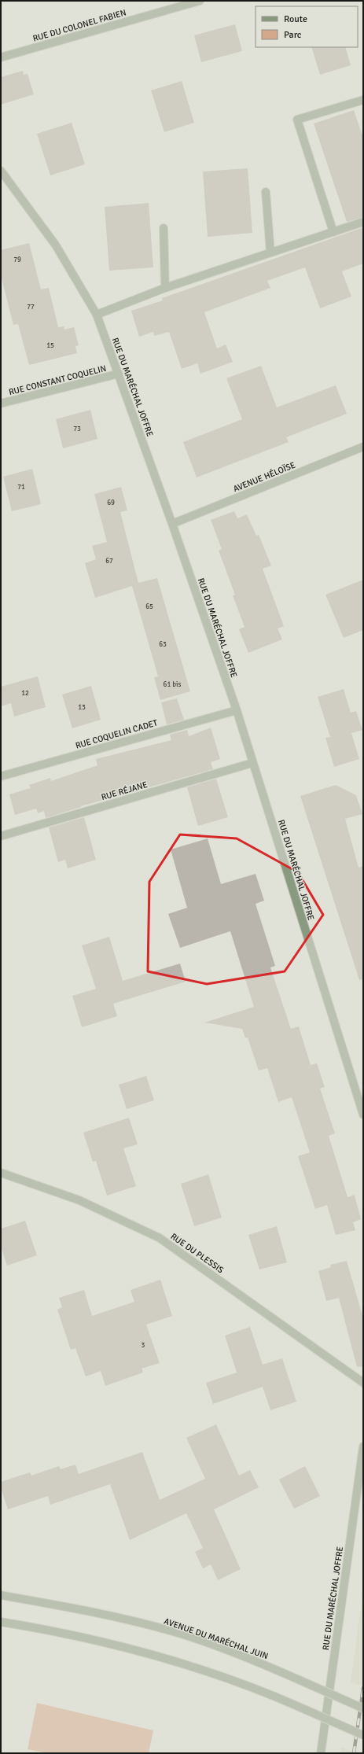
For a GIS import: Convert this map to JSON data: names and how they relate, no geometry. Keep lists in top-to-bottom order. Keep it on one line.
{"streets":{"street":["RUE DU COLONEL FABIEN","RUE CONSTANT COQUELIN","RUE DU MARÉCHAL JOFFRE","AVENUE HÉLOÏSE","RUE COQUELIN CADET","RUE RÉJANE","RUE DU PLESSIS","AVENUE DU MARÉCHAL JUIN"]},"crossings":[["RUE CONSTANT COQUELIN","RUE DU MARÉCHAL JOFFRE"],["RUE DU MARÉCHAL JOFFRE","AVENUE HÉLOÏSE"],["RUE DU MARÉCHAL JOFFRE","RUE COQUELIN CADET"],["RUE DU MARÉCHAL JOFFRE","RUE RÉJANE"]],"house_numbers":["79","77","15","73","71","69","67","65","63","61 bis","12","13","3"],"legend":["Route","Parc"]}
